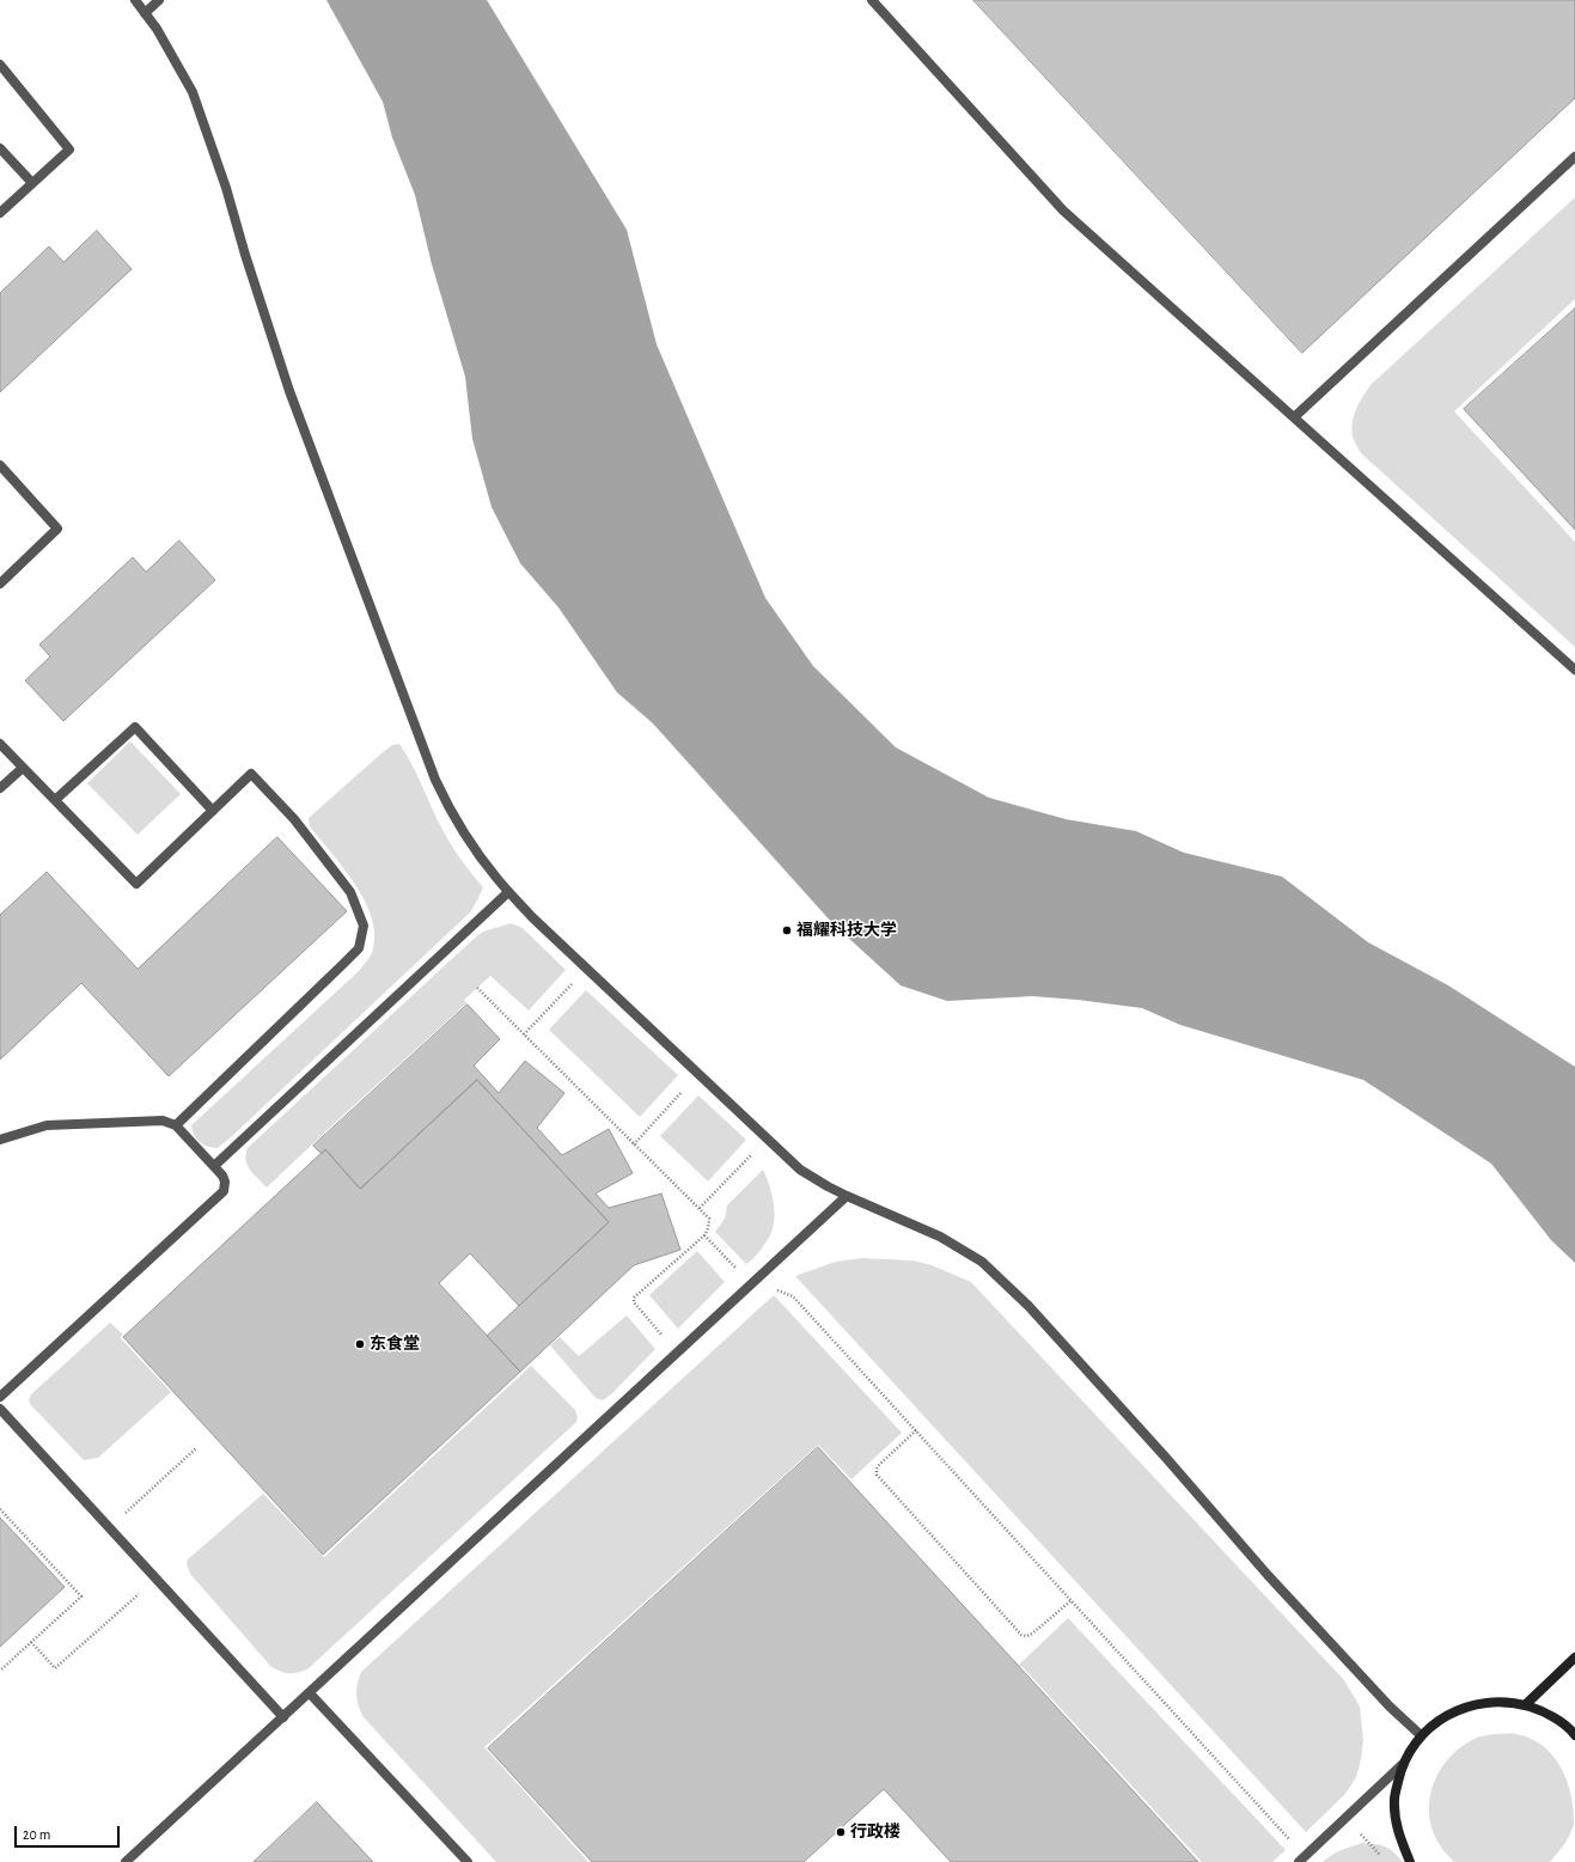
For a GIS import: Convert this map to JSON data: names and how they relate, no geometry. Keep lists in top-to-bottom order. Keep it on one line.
{"places":["福耀科技大学","东食堂","行政楼"],"scale_bar":"20 m"}
